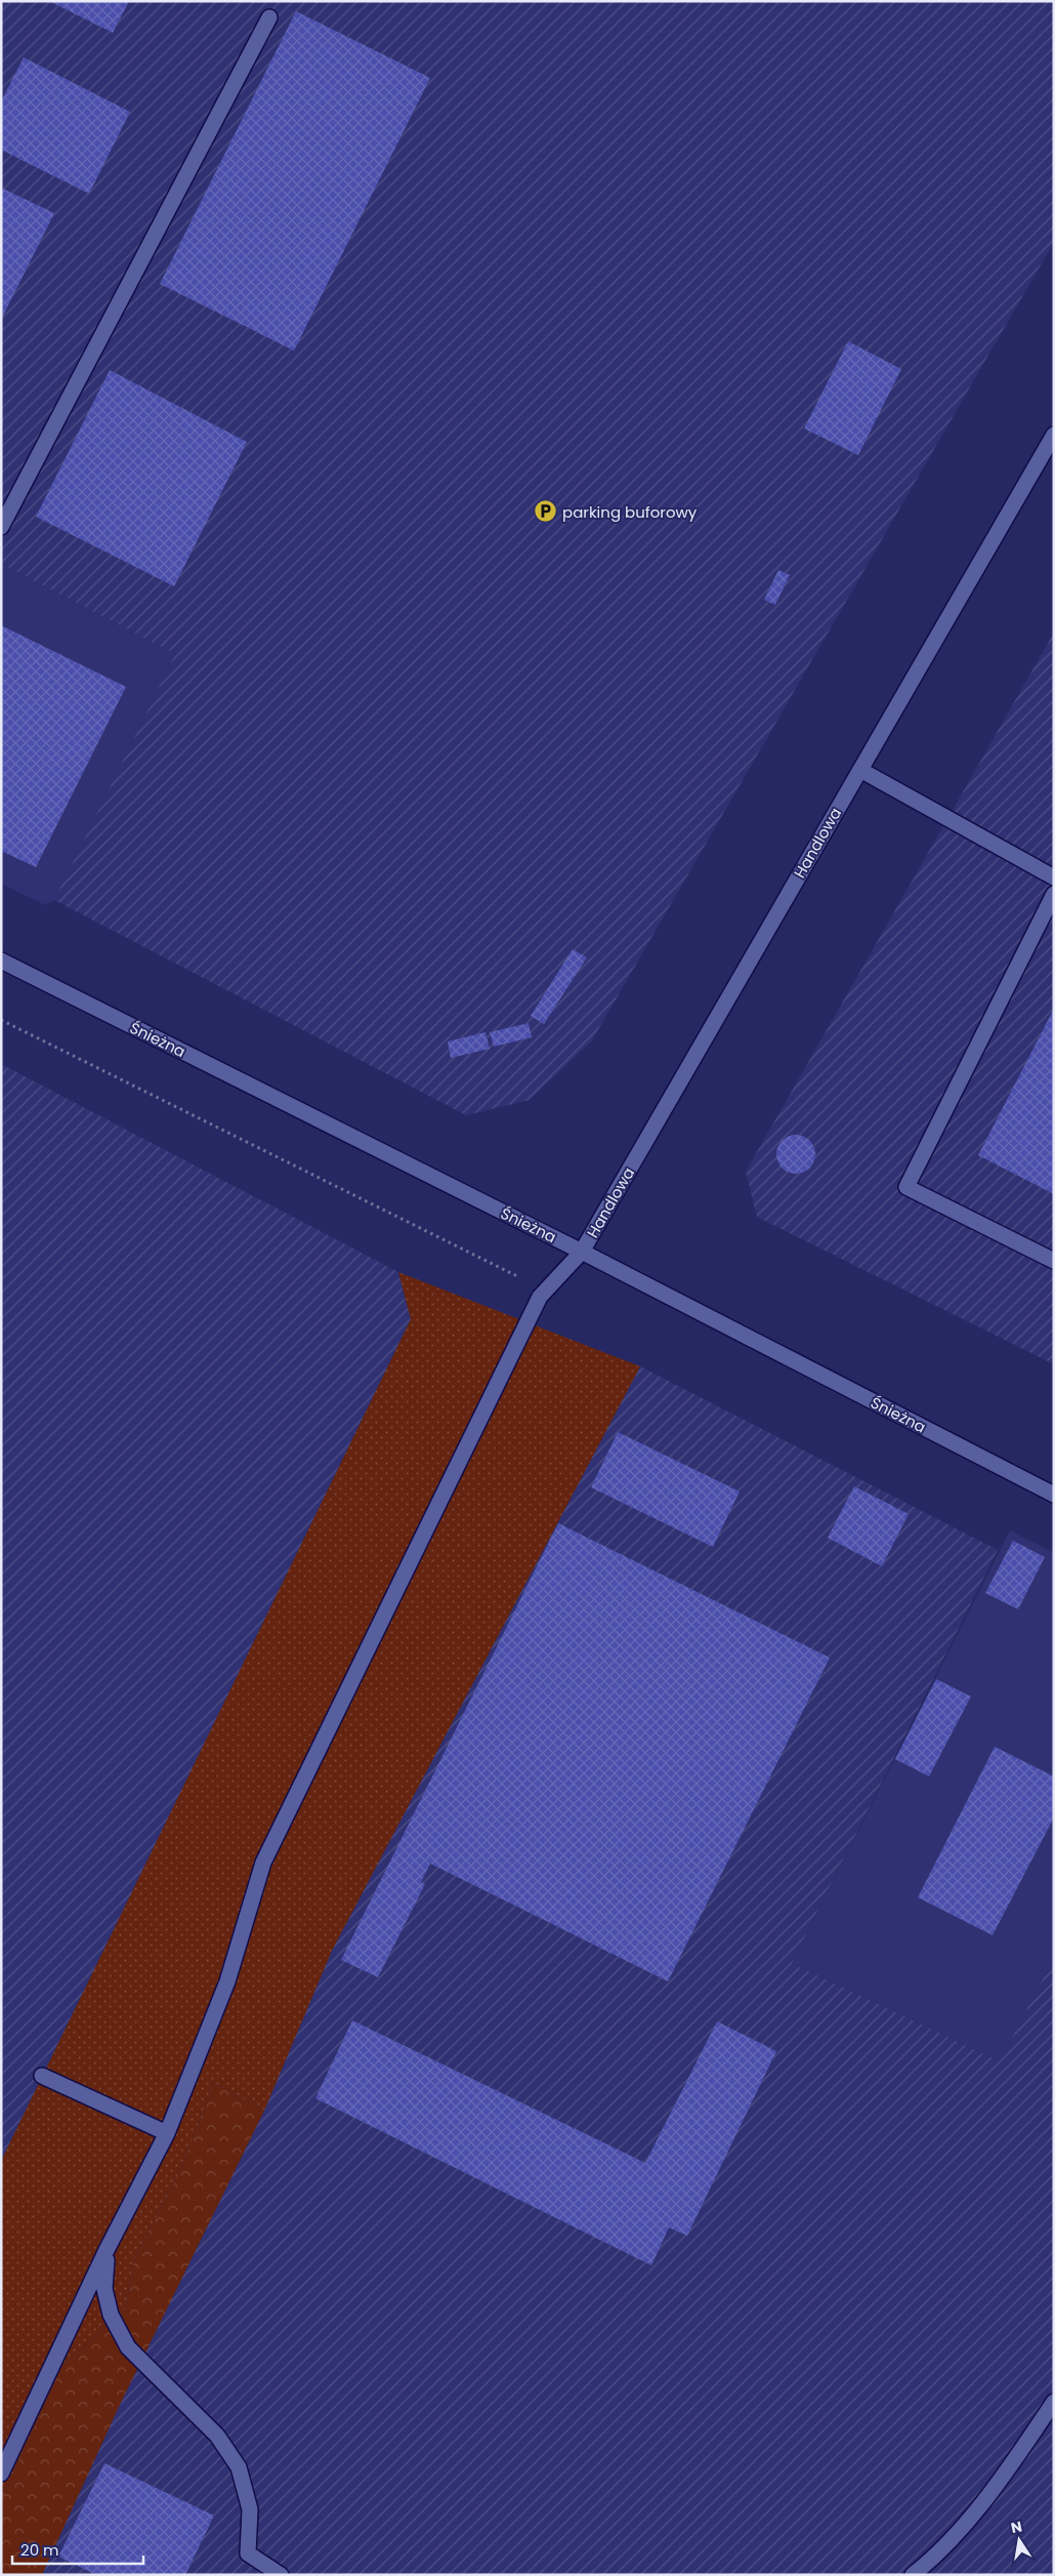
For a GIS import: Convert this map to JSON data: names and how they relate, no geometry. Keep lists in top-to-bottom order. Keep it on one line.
{"streets":{"street":["Handlowa","Śnieżna"]},"crossings":[["Handlowa","Śnieżna"]],"places":{"parking":["parking buforowy"]},"scale_bar":"20 m","north":"top"}
